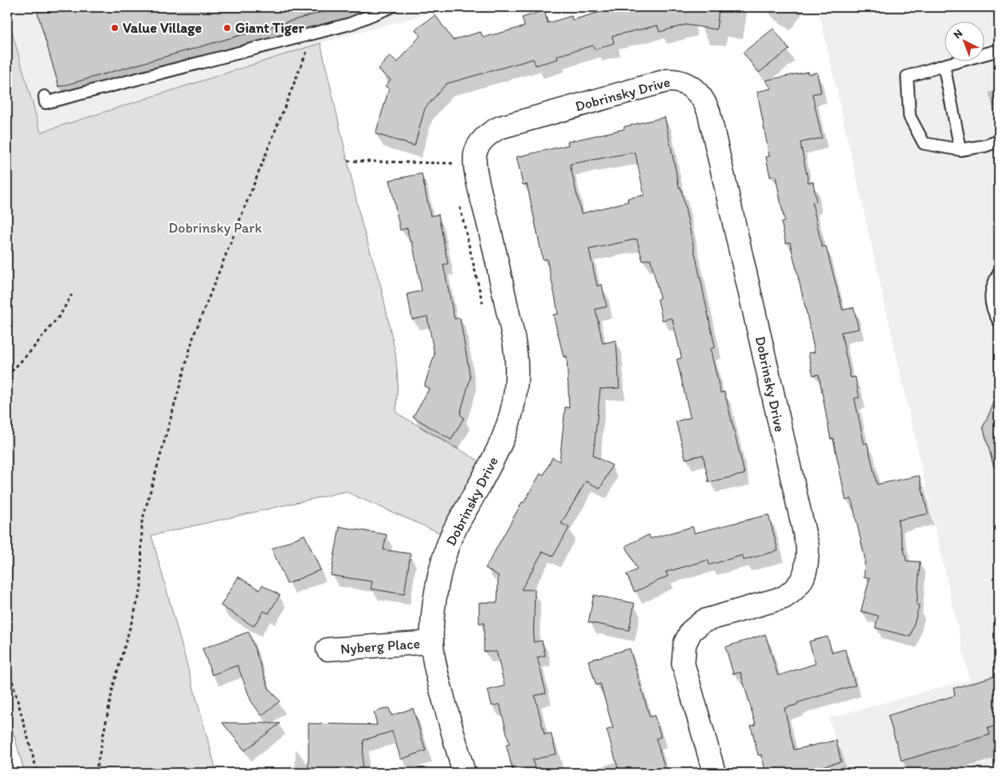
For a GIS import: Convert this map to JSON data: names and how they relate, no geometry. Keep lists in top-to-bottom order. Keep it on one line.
{"streets":{"street":["Dobrinsky Drive","Nyberg Place"]},"crossings":[["Dobrinsky Drive","Nyberg Place"]],"parks":["Dobrinsky Park"],"places":["Value Village","Giant Tiger"],"north":"top left"}
